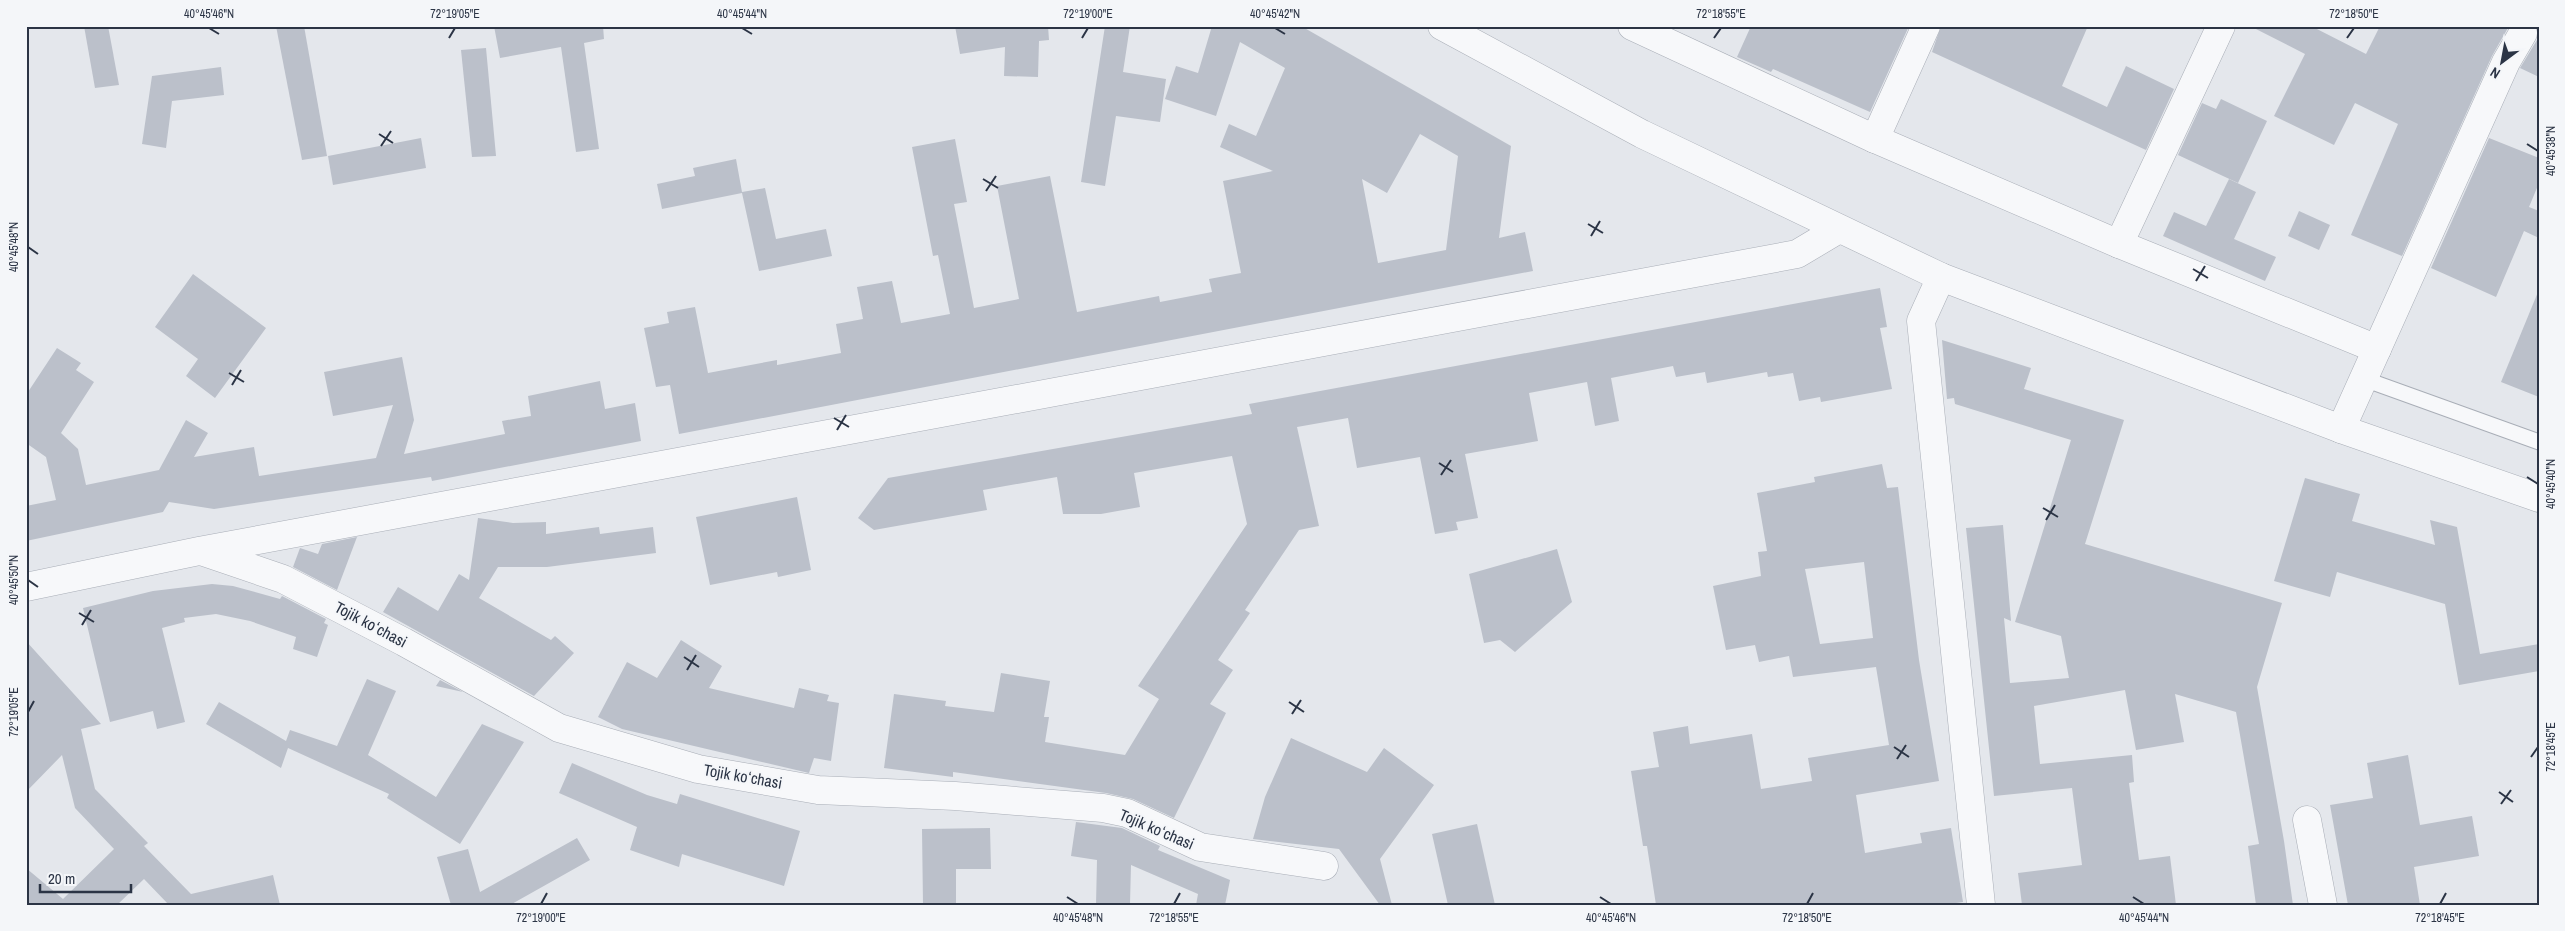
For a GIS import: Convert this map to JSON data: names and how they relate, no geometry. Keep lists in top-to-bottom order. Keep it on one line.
{"streets":{"street":["Tojik koʻchasi"]},"scale_bar":"20 m","north":"bottom left","coordinates":["40°45'46\"N","72°19'05\"E","40°45'44\"N","72°19'00\"E","40°45'42\"N","72°18'55\"E","72°18'50\"E","40°45'38\"N","40°45'48\"N","40°45'40\"N","40°45'50\"N","72°18'45\"E"]}
